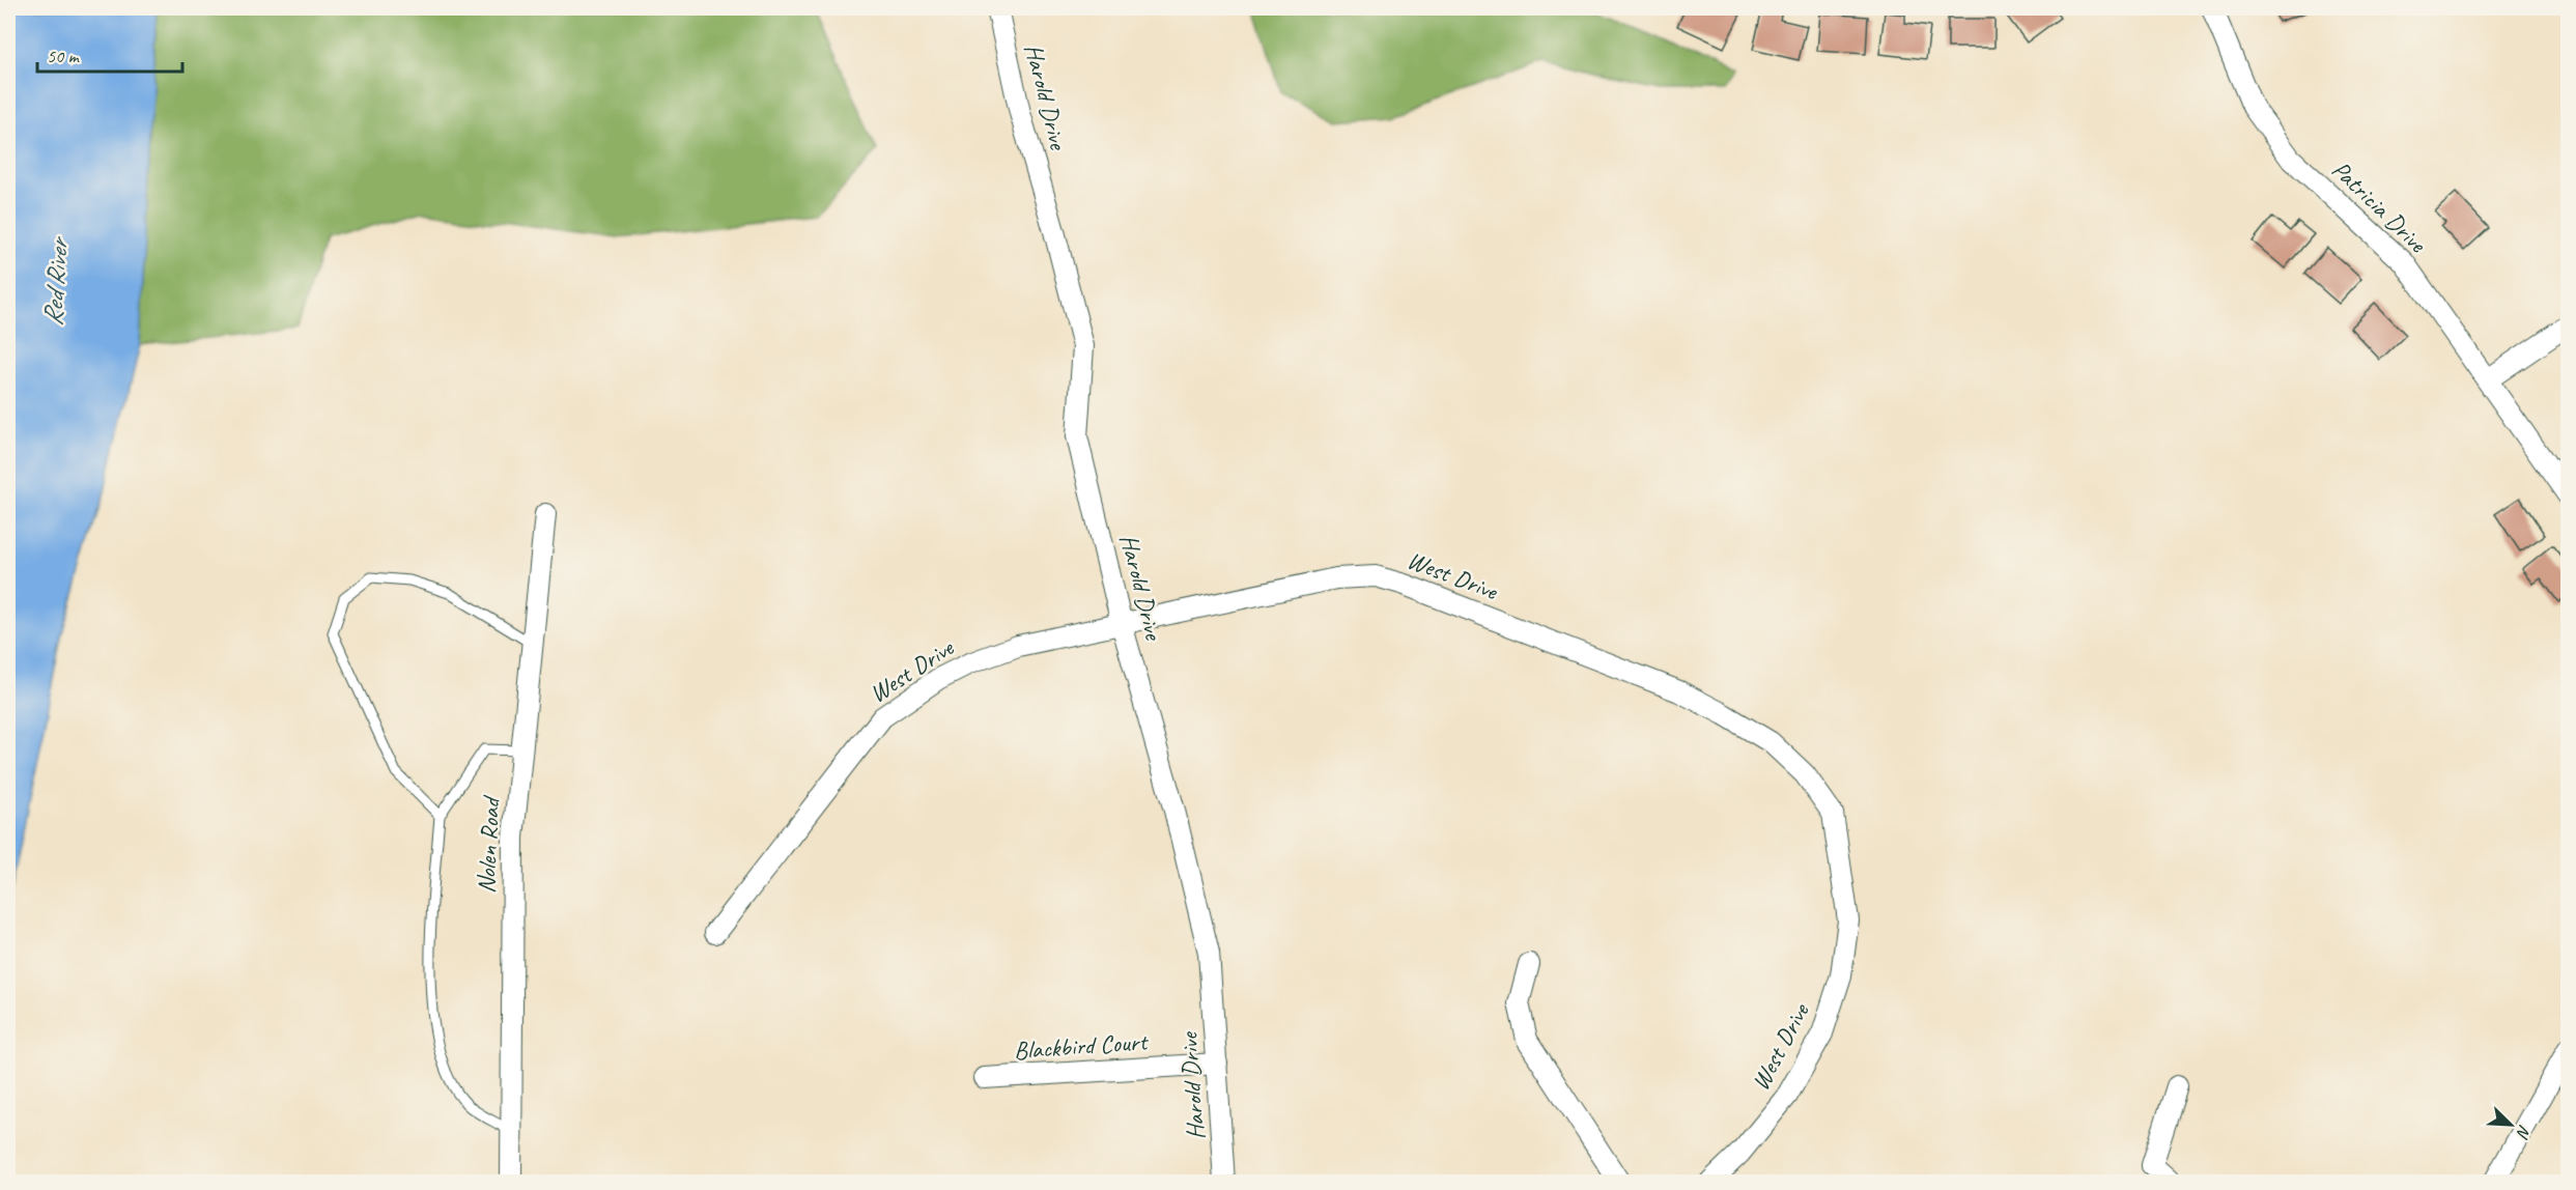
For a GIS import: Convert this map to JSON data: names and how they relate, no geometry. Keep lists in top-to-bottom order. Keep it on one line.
{"streets":{"street":["Harold Drive","Patricia Drive","West Drive","Nolen Road","Blackbird Court"]},"crossings":[["Harold Drive","West Drive"],["Harold Drive","Blackbird Court"]],"water":["Red River"],"scale_bar":"50 m","north":"bottom right"}
